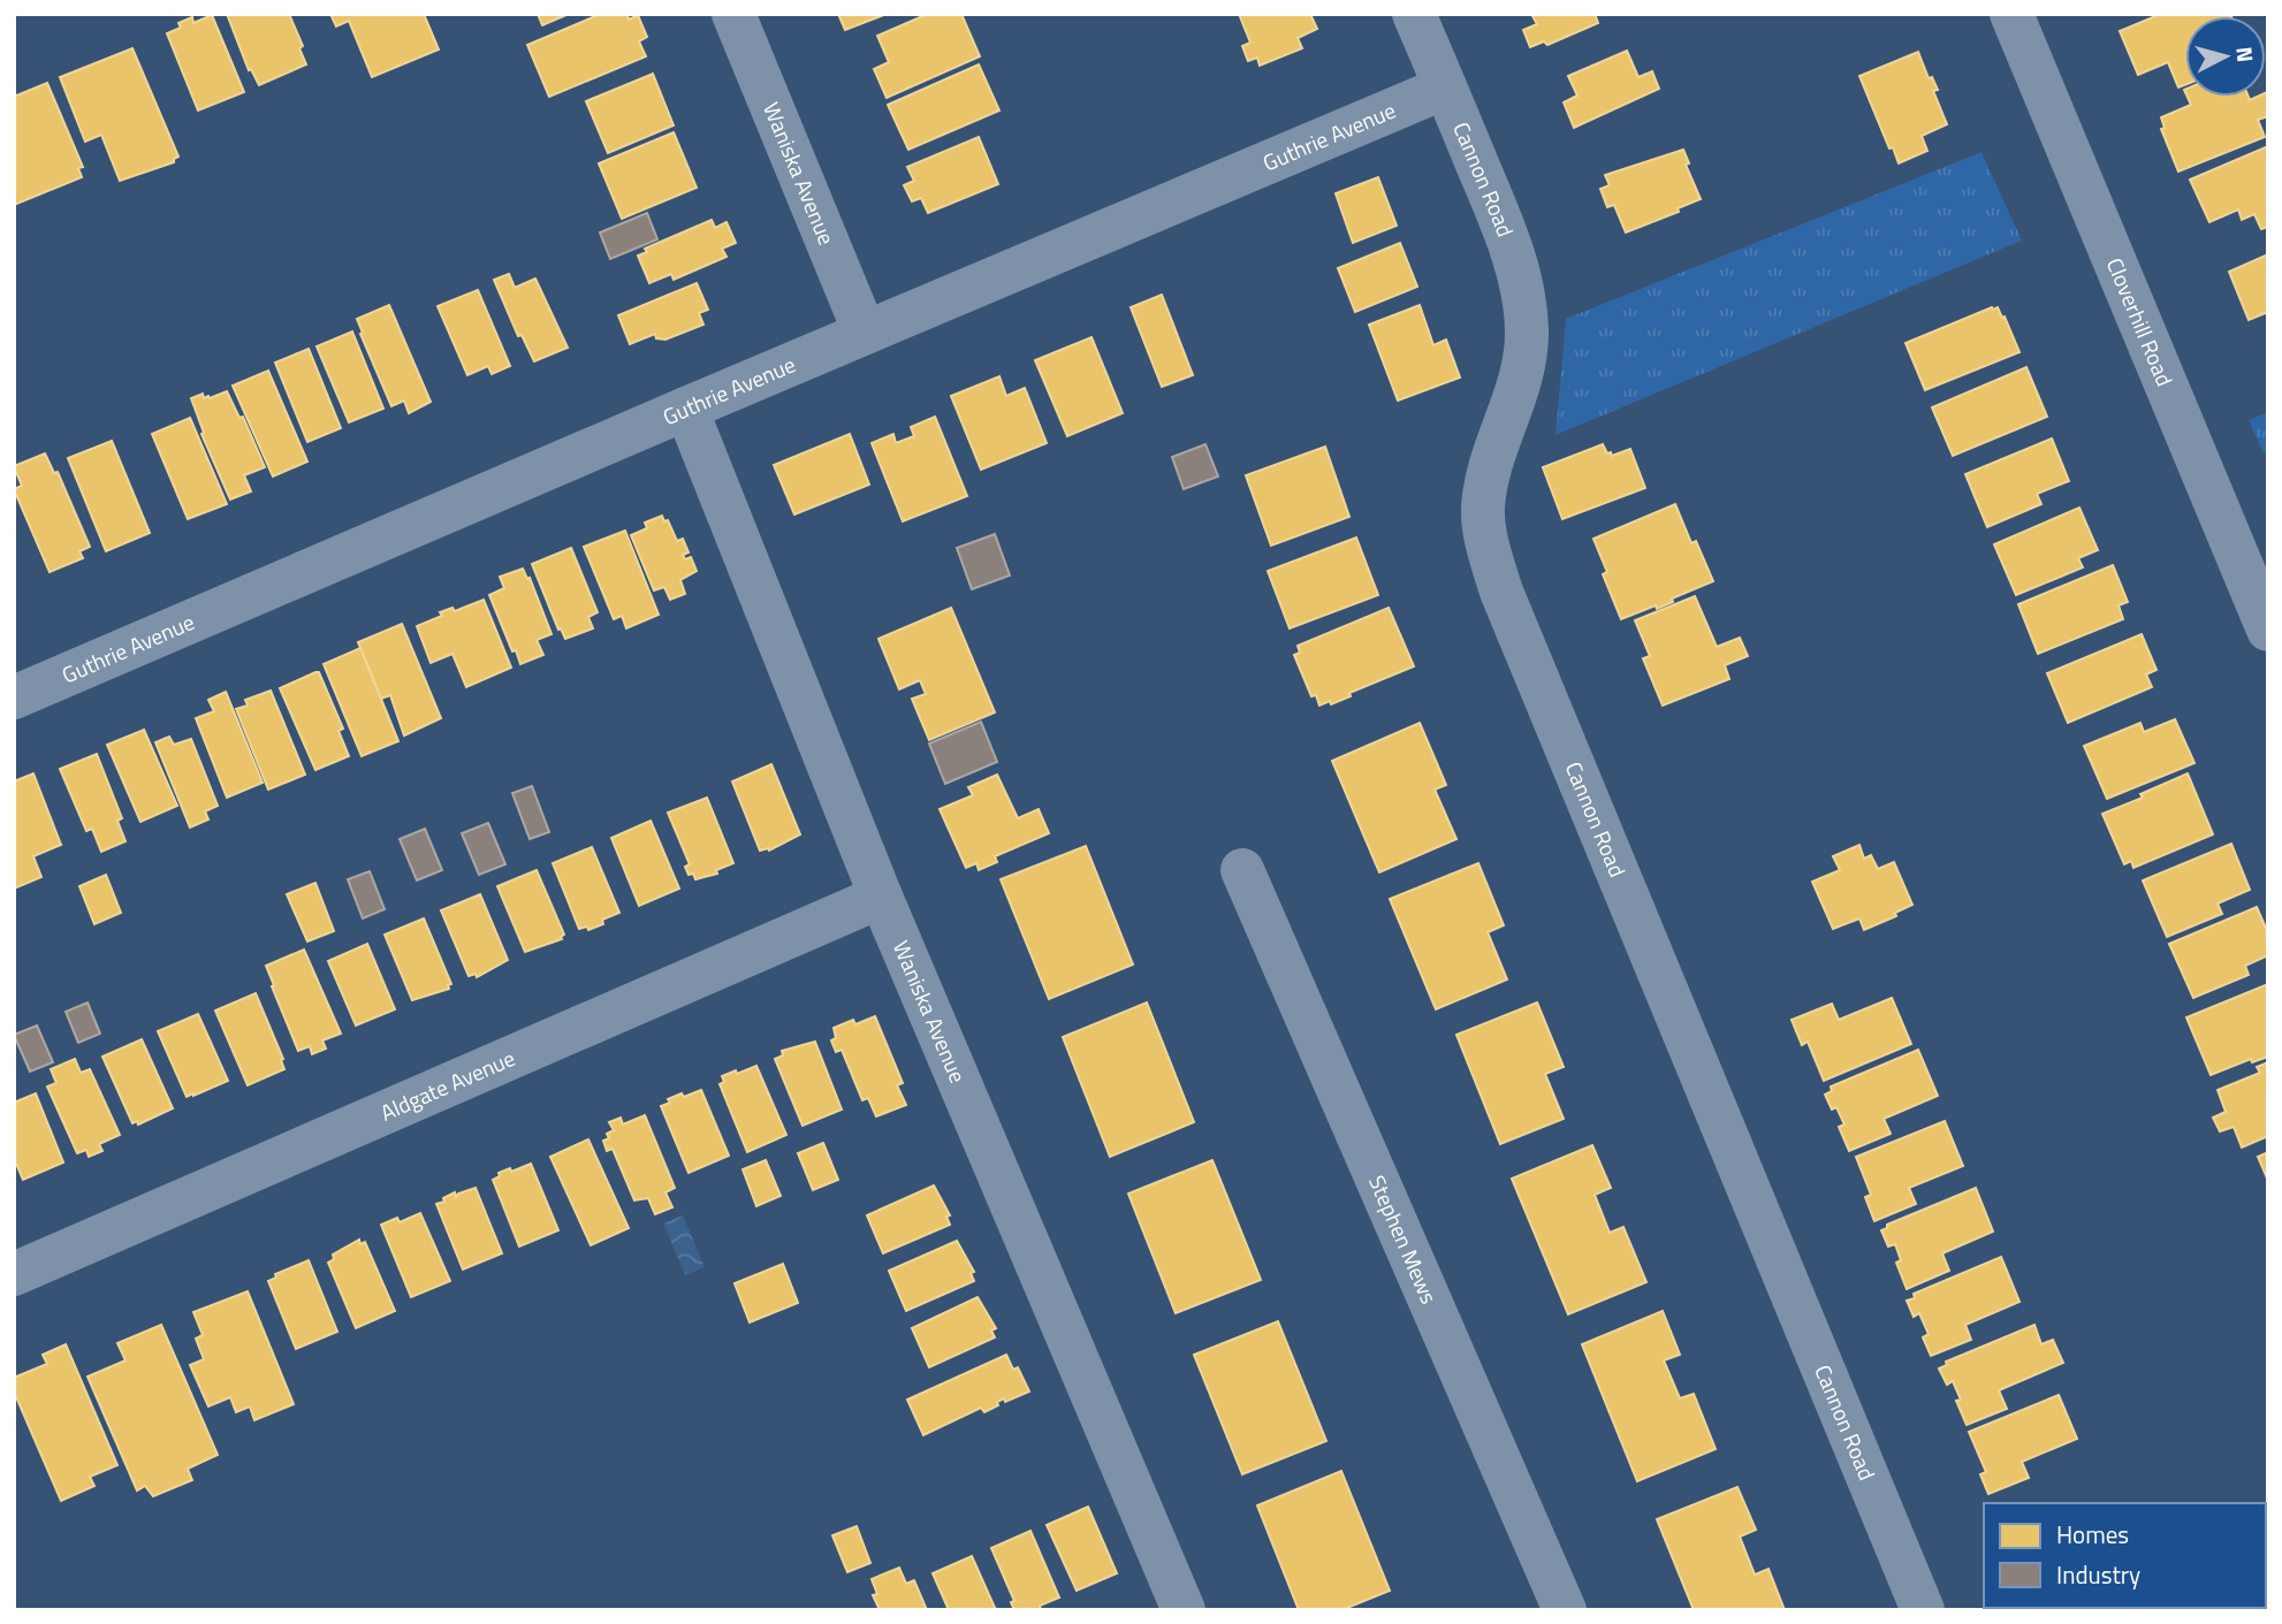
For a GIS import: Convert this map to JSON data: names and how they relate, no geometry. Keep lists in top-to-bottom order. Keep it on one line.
{"streets":{"street":["Guthrie Avenue","Waniska Avenue","Cannon Road","Cloverhill Road","Aldgate Avenue","Stephen Mews"]},"crossings":[["Guthrie Avenue","Waniska Avenue"],["Guthrie Avenue","Cannon Road"],["Waniska Avenue","Aldgate Avenue"]],"legend":["Homes","Industry"],"north":"right"}
